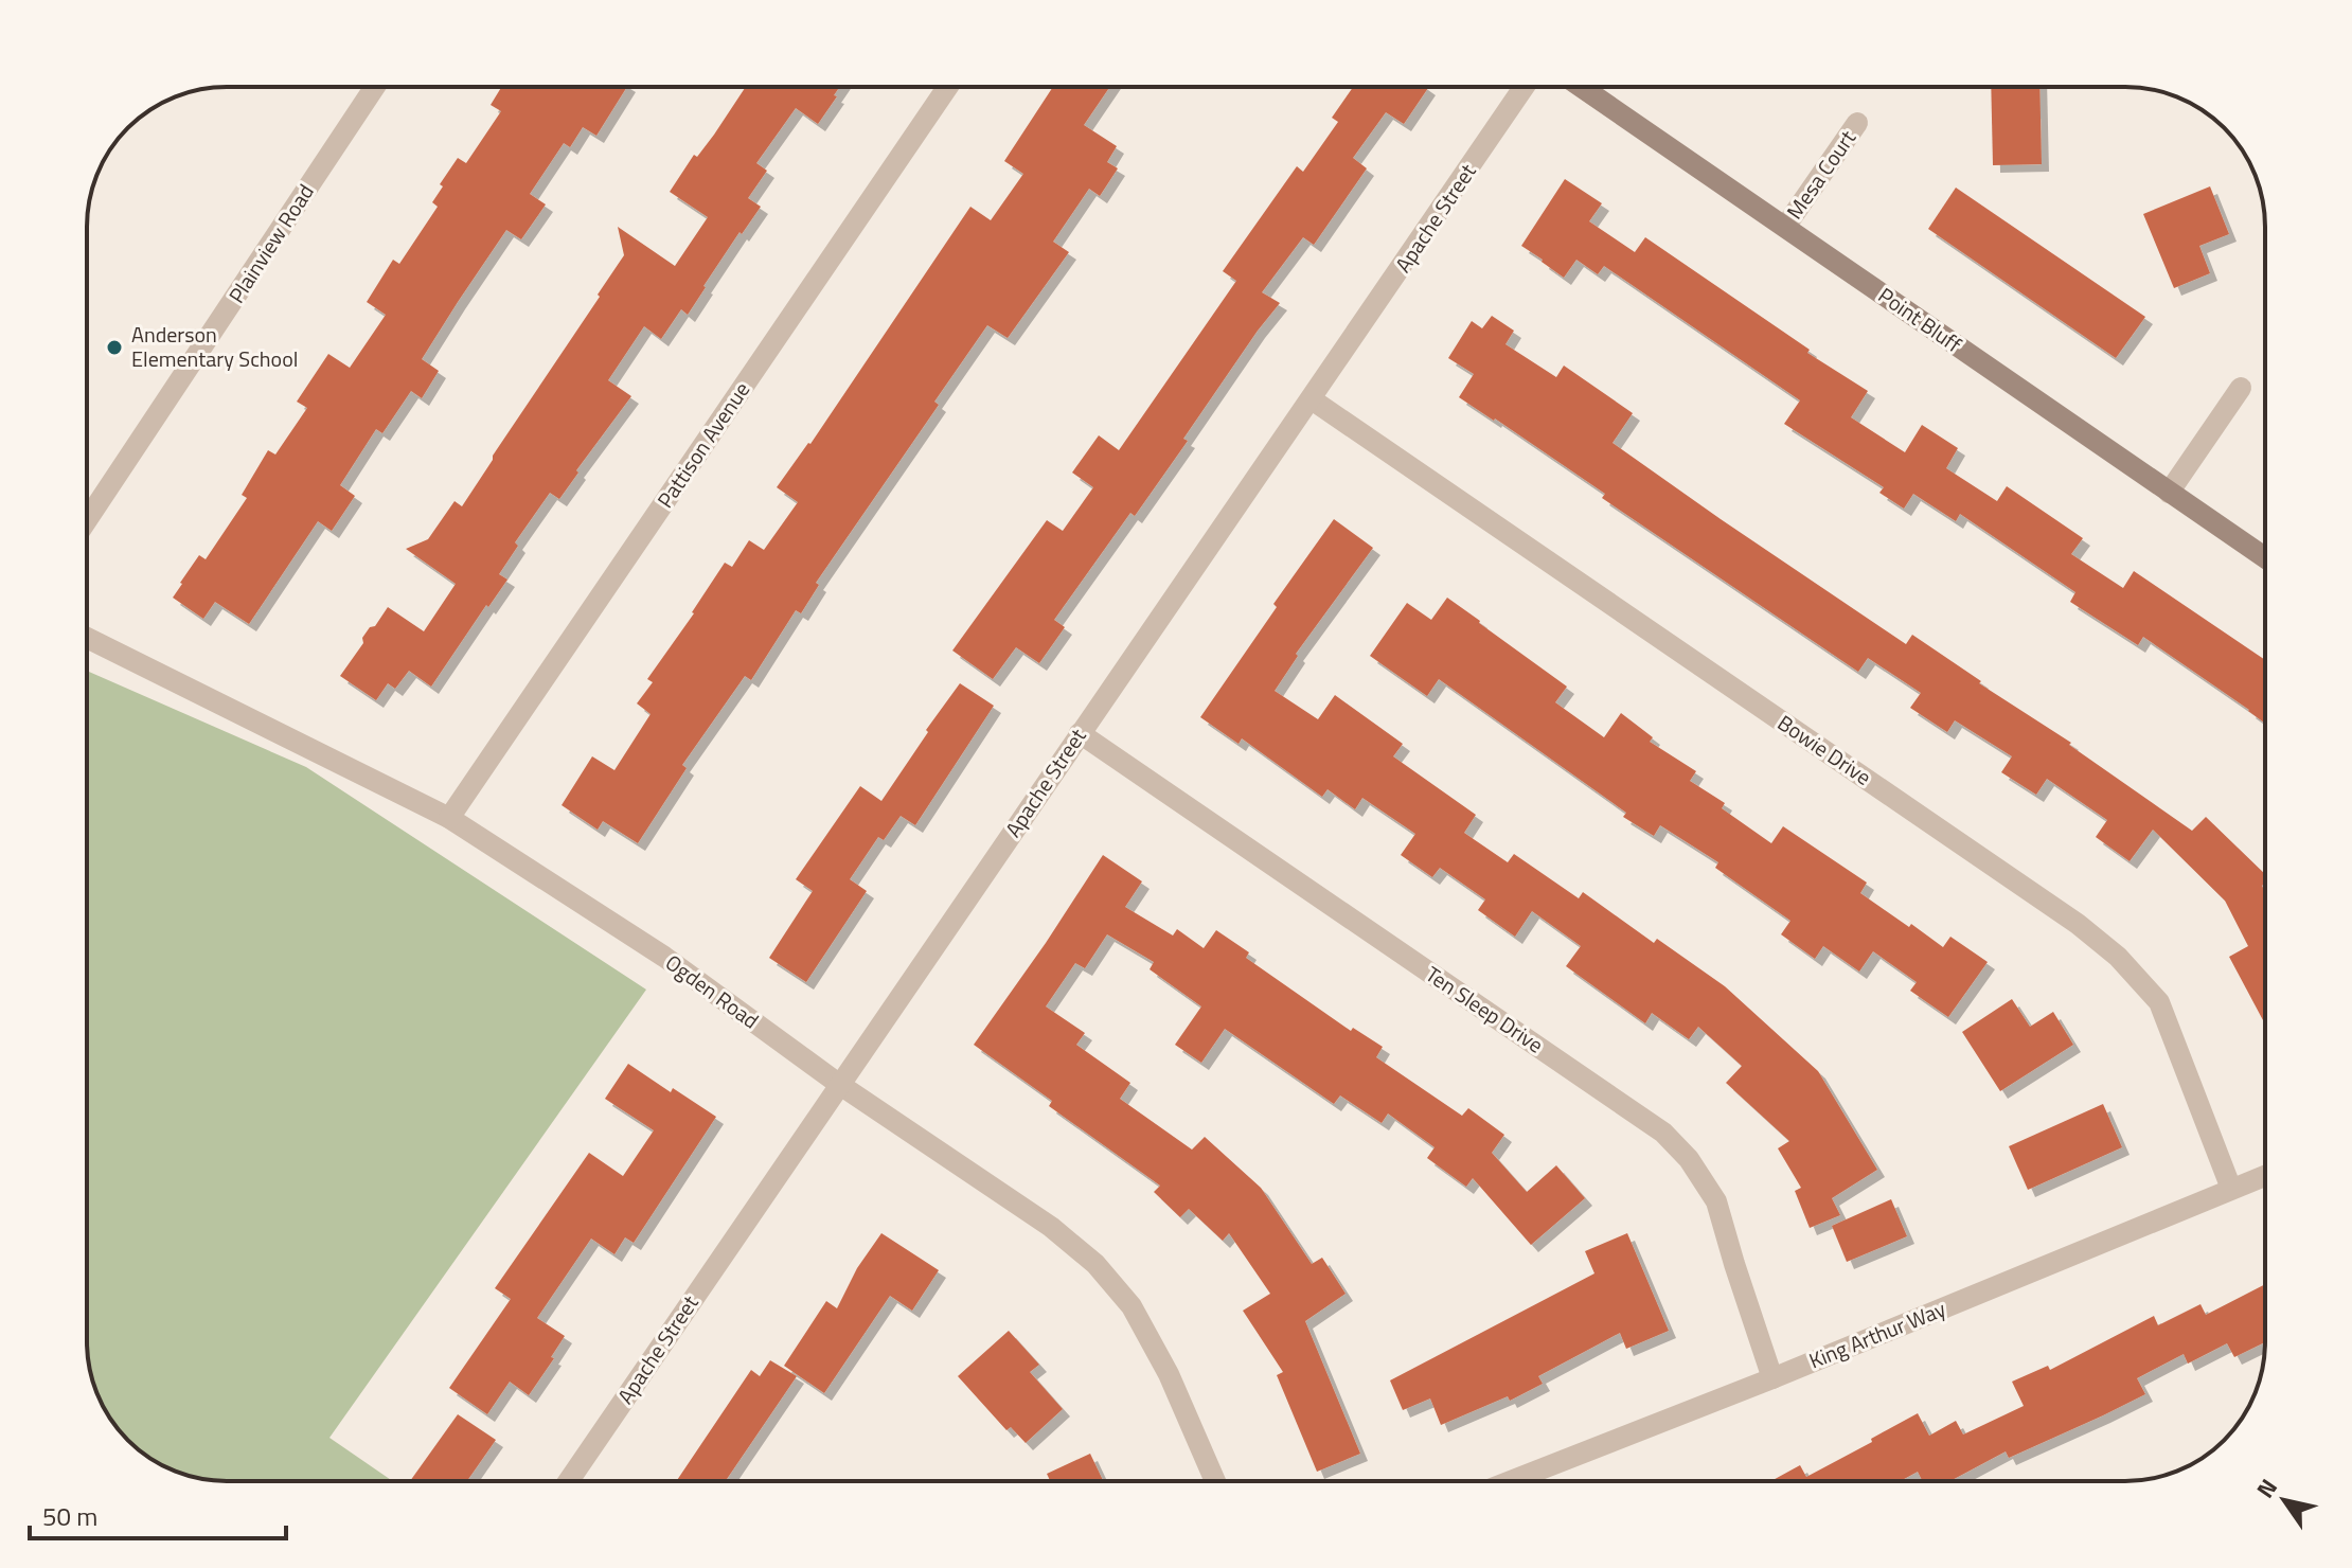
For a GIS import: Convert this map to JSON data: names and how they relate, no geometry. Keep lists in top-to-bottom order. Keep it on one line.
{"streets":{"street":["Mesa Court","Apache Street","Plainview Road","Point Bluff","Pattison Avenue","Bowie Drive","Ogden Road","Ten Sleep Drive","King Arthur Way"]},"crossings":[["Mesa Court","Point Bluff"],["Apache Street","Bowie Drive"],["Apache Street","Ogden Road"],["Apache Street","Ten Sleep Drive"],["Pattison Avenue","Ogden Road"],["Bowie Drive","King Arthur Way"],["Ten Sleep Drive","King Arthur Way"]],"places":["Anderson Elementary School"],"scale_bar":"50 m","north":"top left"}
